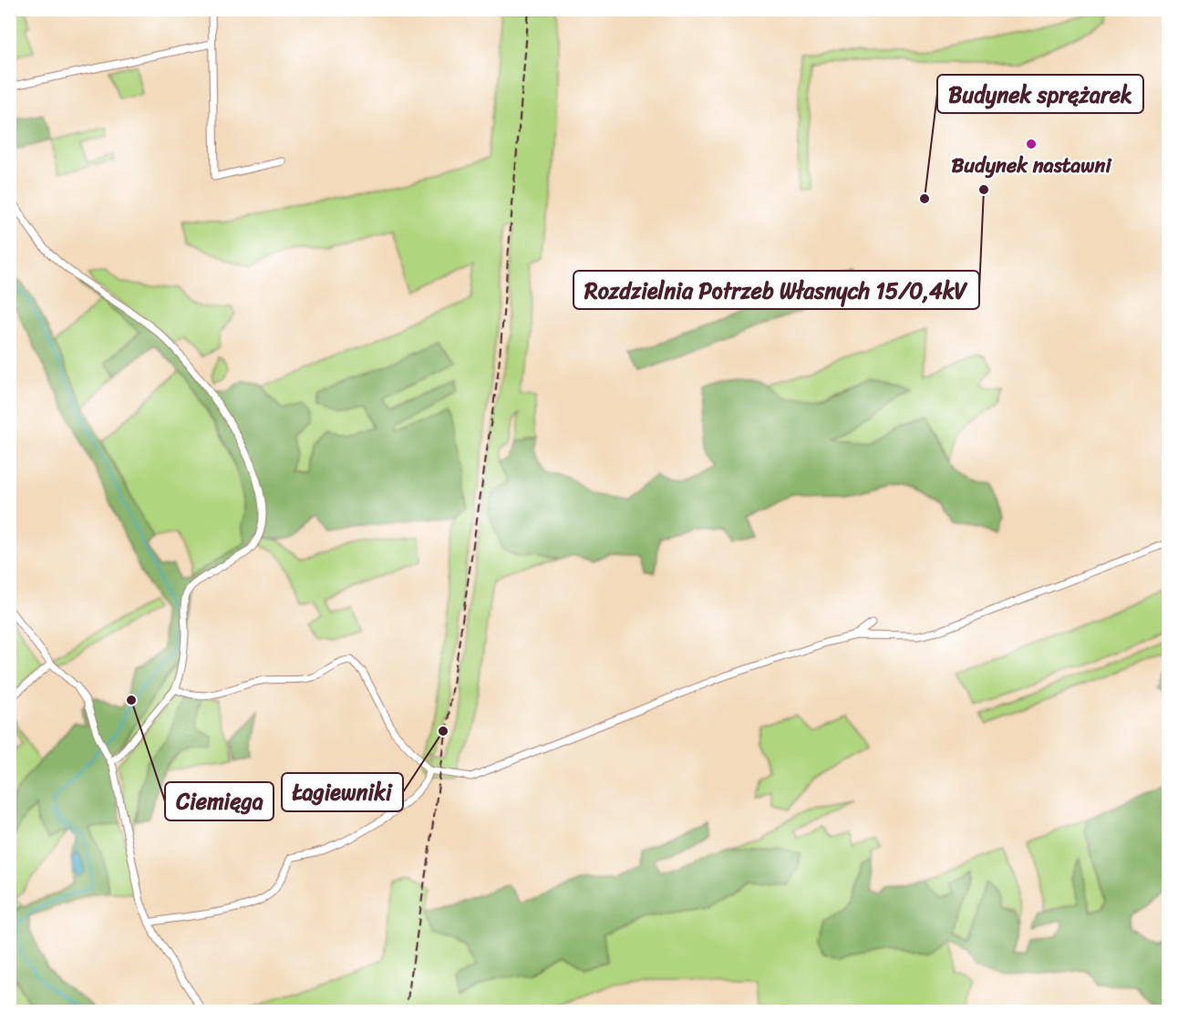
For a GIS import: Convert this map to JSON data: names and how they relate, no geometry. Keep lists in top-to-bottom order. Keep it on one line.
{"places":["Budynek nastawni","Rozdzielnia Potrzeb Własnych 15/0,4kV","Budynek sprężarek","Ciemięga","Łagiewniki"]}
